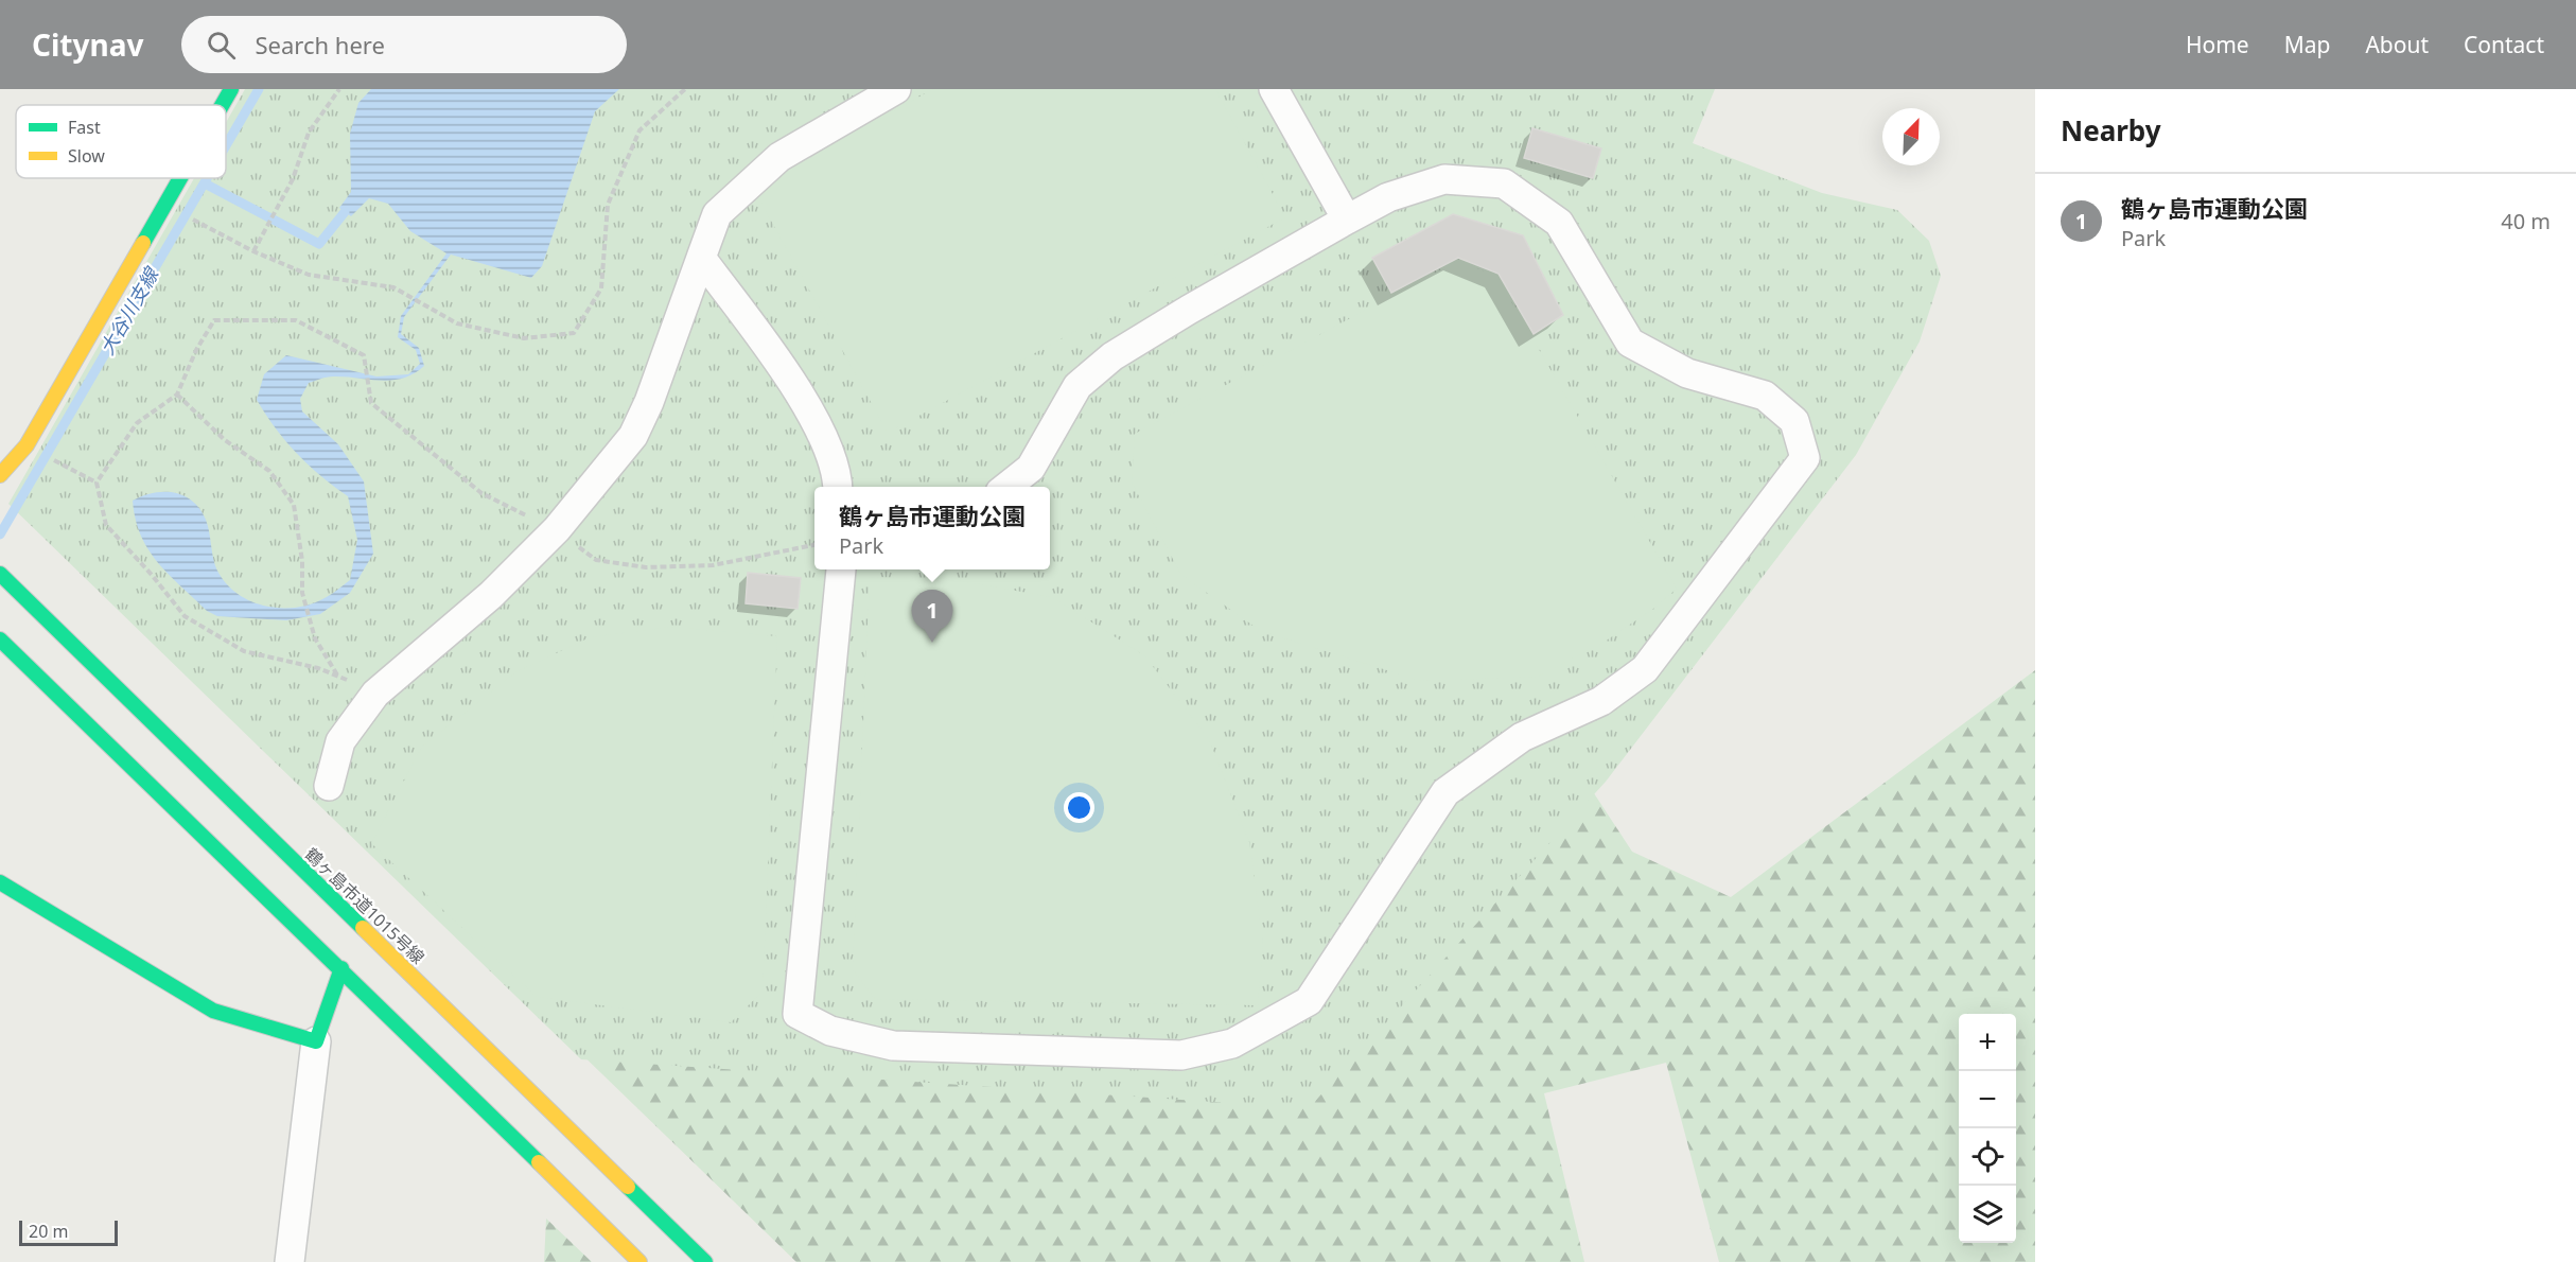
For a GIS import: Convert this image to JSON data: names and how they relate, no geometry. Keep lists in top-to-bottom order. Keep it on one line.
{"streets":{"street":["鶴ヶ島市道1015号線"]},"water":["大谷川支線"],"legend":["Fast","Slow"],"scale_bar":"20 m","north":"top right","page":{"header":"Citynav","search":"Search here","nav":["Home","Map","About","Contact"],"heading":"Nearby","list":[{"mark":"1","name":"鶴ヶ島市運動公園","note":"Park","value":"40 m"}],"popup":["鶴ヶ島市運動公園","Park"],"pins":"1","map_buttons":["+","−"],"scale":"20 m"}}
